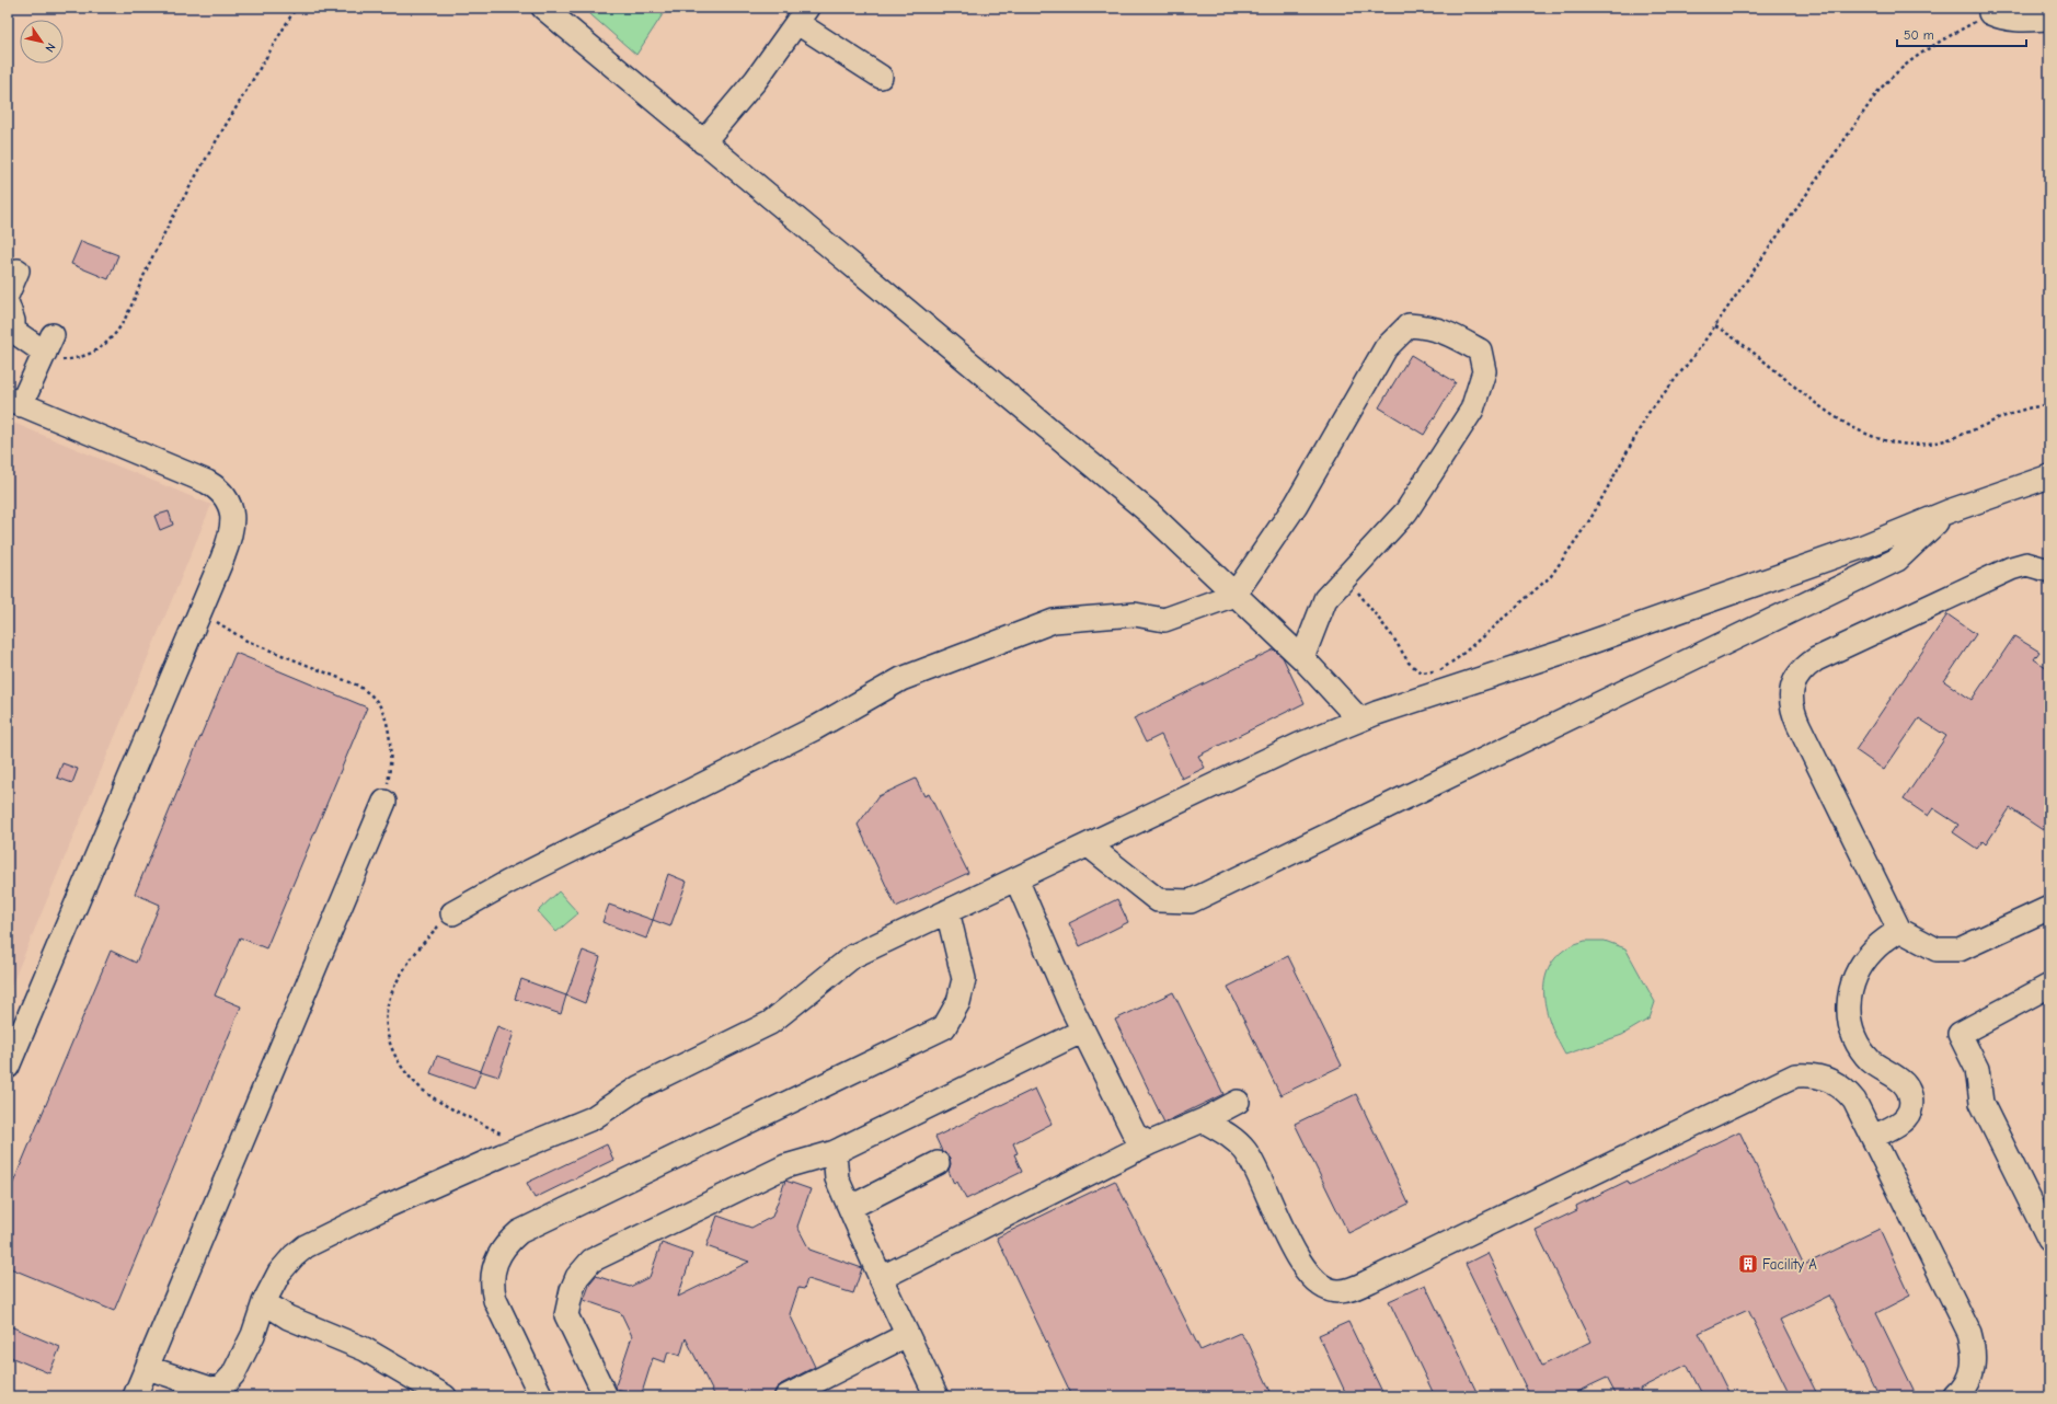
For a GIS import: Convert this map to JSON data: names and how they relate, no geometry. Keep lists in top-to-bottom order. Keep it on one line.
{"places":{"building":["Facility A"]},"scale_bar":"50 m","north":"bottom right"}
